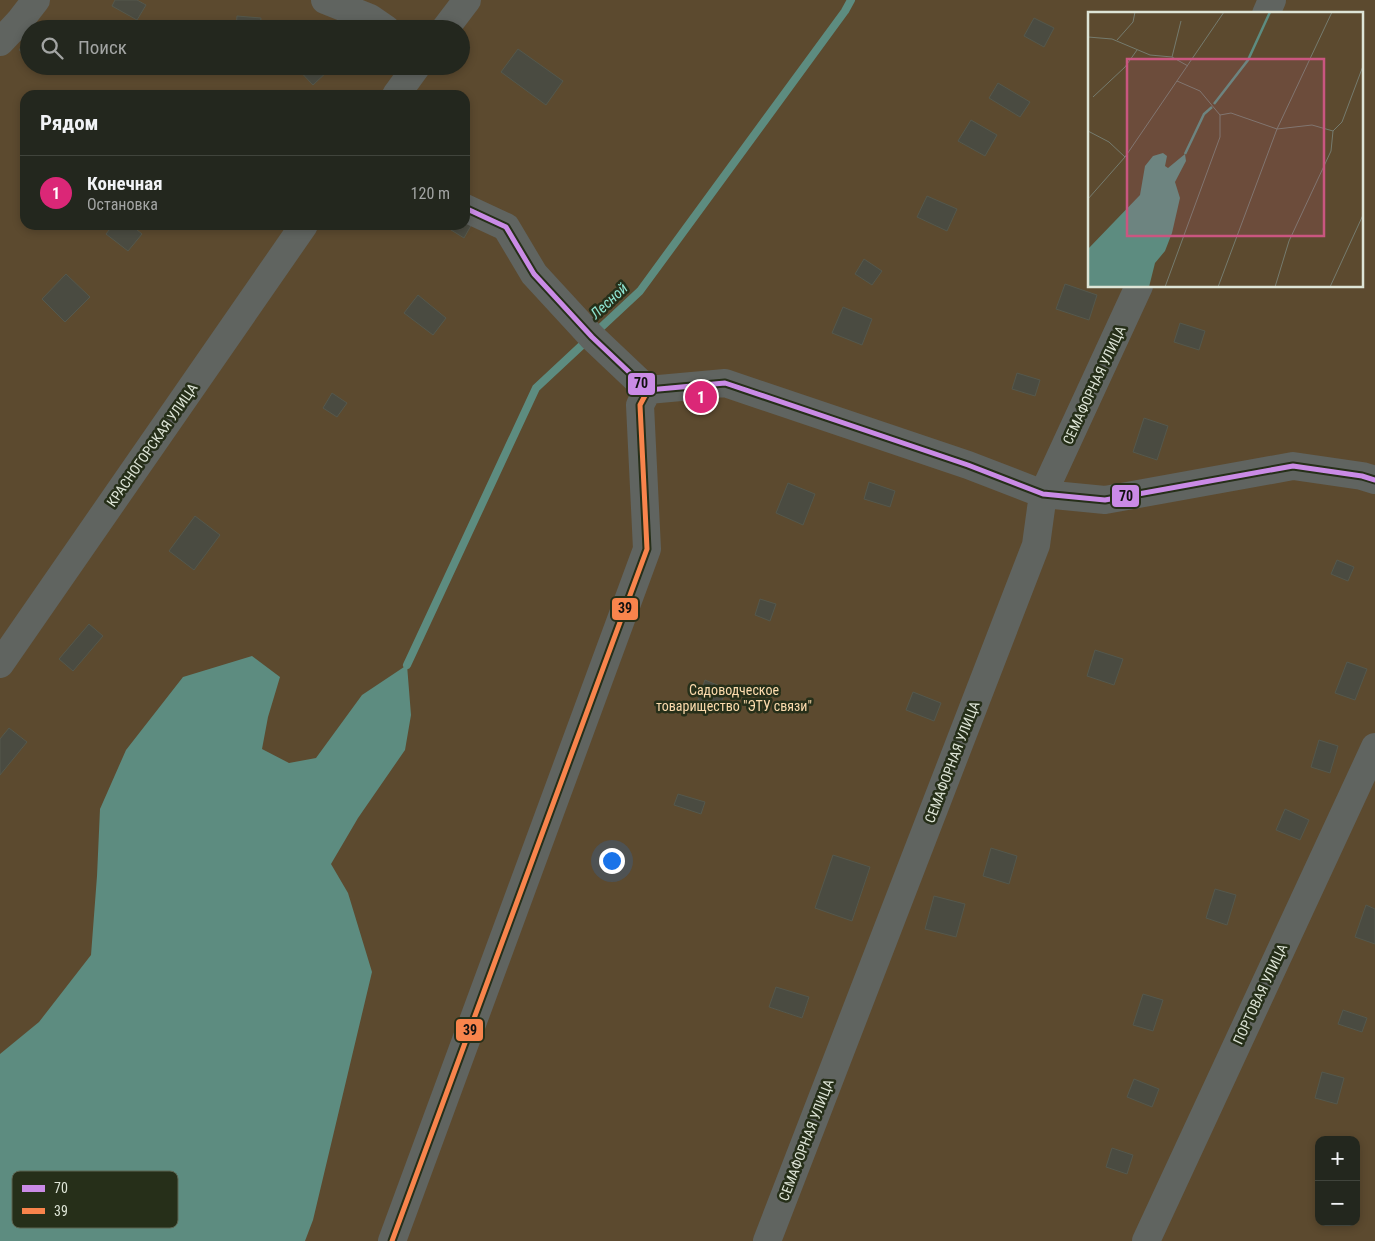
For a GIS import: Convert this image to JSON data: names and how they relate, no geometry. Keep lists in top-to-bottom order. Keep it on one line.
{"streets":{"street":["СЕМАФОРНАЯ УЛИЦА","КРАСНОГОРСКАЯ УЛИЦА","ПОРТОВАЯ УЛИЦА"]},"water":["Лесной"],"parks":["Садоводческое товарищество \"ЭТУ связи\""],"lines":["transit line 70","transit line 39"],"legend":["70","39"],"page":{"search":"Поиск","heading":"Рядом","list":[{"mark":"1","name":"Конечная","note":"Остановка","value":"120 m"}],"pins":"1","map_buttons":["+","−"]}}
